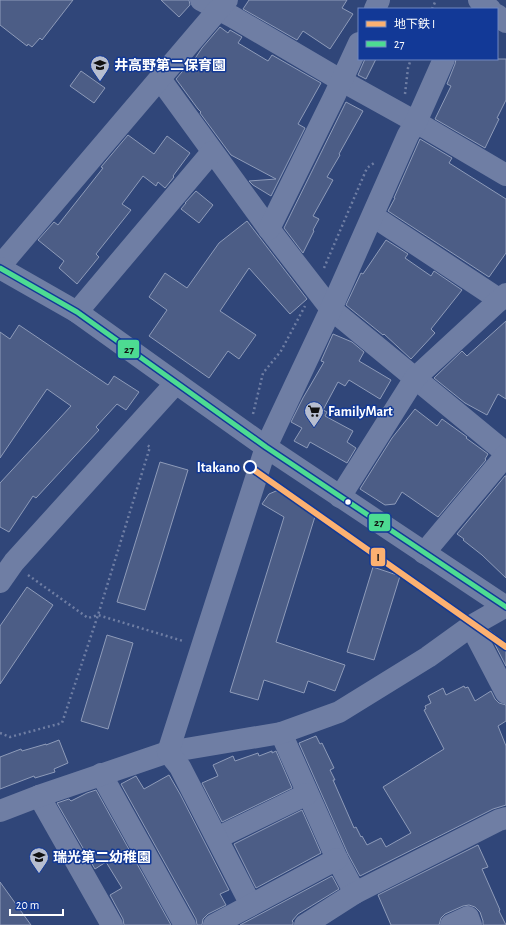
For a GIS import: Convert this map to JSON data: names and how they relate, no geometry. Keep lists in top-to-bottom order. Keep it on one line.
{"places":{"school or university":["井高野第二保育園","瑞光第二幼稚園"],"supermarket":["FamilyMart"],"other":["Itakano"]},"lines":["transit line 27","metro line I"],"legend":["地下鉄 I","27"],"scale_bar":"20 m"}
